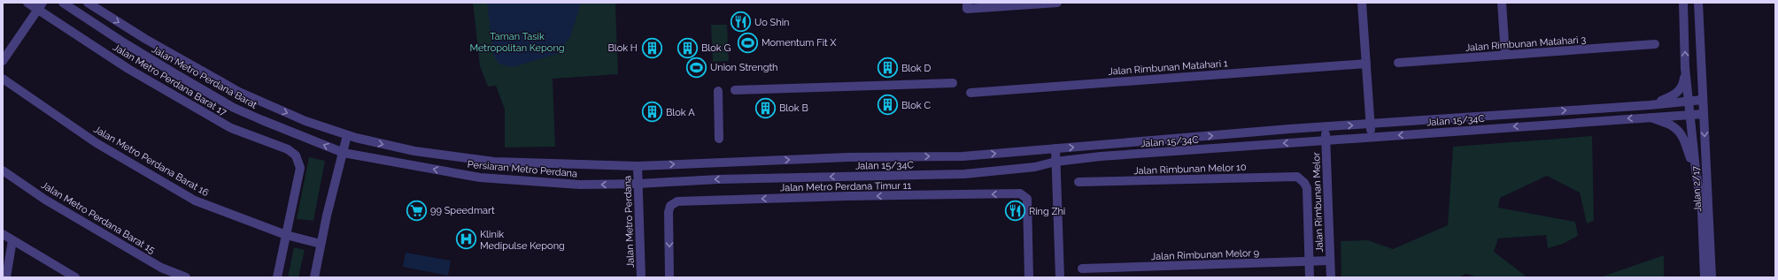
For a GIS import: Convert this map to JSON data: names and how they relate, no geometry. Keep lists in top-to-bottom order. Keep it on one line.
{"streets":{"street":["Jalan Rimbunan Matahari 3","Jalan Rimbunan Matahari 1","Jalan Metro Perdana Barat","Jalan Metro Perdana Barat 17","Jalan 15/34C","Jalan Metro Perdana Barat 16","Persiaran Metro Perdana","Jalan Rimbunan Melor 10","Jalan Metro Perdana Timur 11","Jalan 2/17","Jalan Rimbunan Melor","Jalan Metro Perdana Barat 15","Jalan Metro Perdana","Jalan Rimbunan Melor 9"]},"crossings":[["Jalan Metro Perdana Barat","Persiaran Metro Perdana"],["Jalan Metro Perdana Barat 17","Jalan Metro Perdana Barat 16"],["Jalan 15/34C","Persiaran Metro Perdana"],["Jalan 15/34C","Jalan 2/17"],["Jalan 15/34C","Jalan Rimbunan Melor"],["Jalan 15/34C","Jalan Metro Perdana"],["Persiaran Metro Perdana","Jalan Metro Perdana"],["Jalan Rimbunan Melor 10","Jalan Rimbunan Melor 9"],["Jalan Rimbunan Melor","Jalan Rimbunan Melor 9"]],"parks":["Taman Tasik Metropolitan Kepong"],"places":{"restaurant":["Uo Shin","Ring Zhi"],"sports":["Momentum Fit X","Union Strength"],"building":["Blok H","Blok G","Blok D","Blok C","Blok B","Blok A"],"supermarket":["99 Speedmart"],"hospital":["Klinik Medipulse Kepong"]}}
